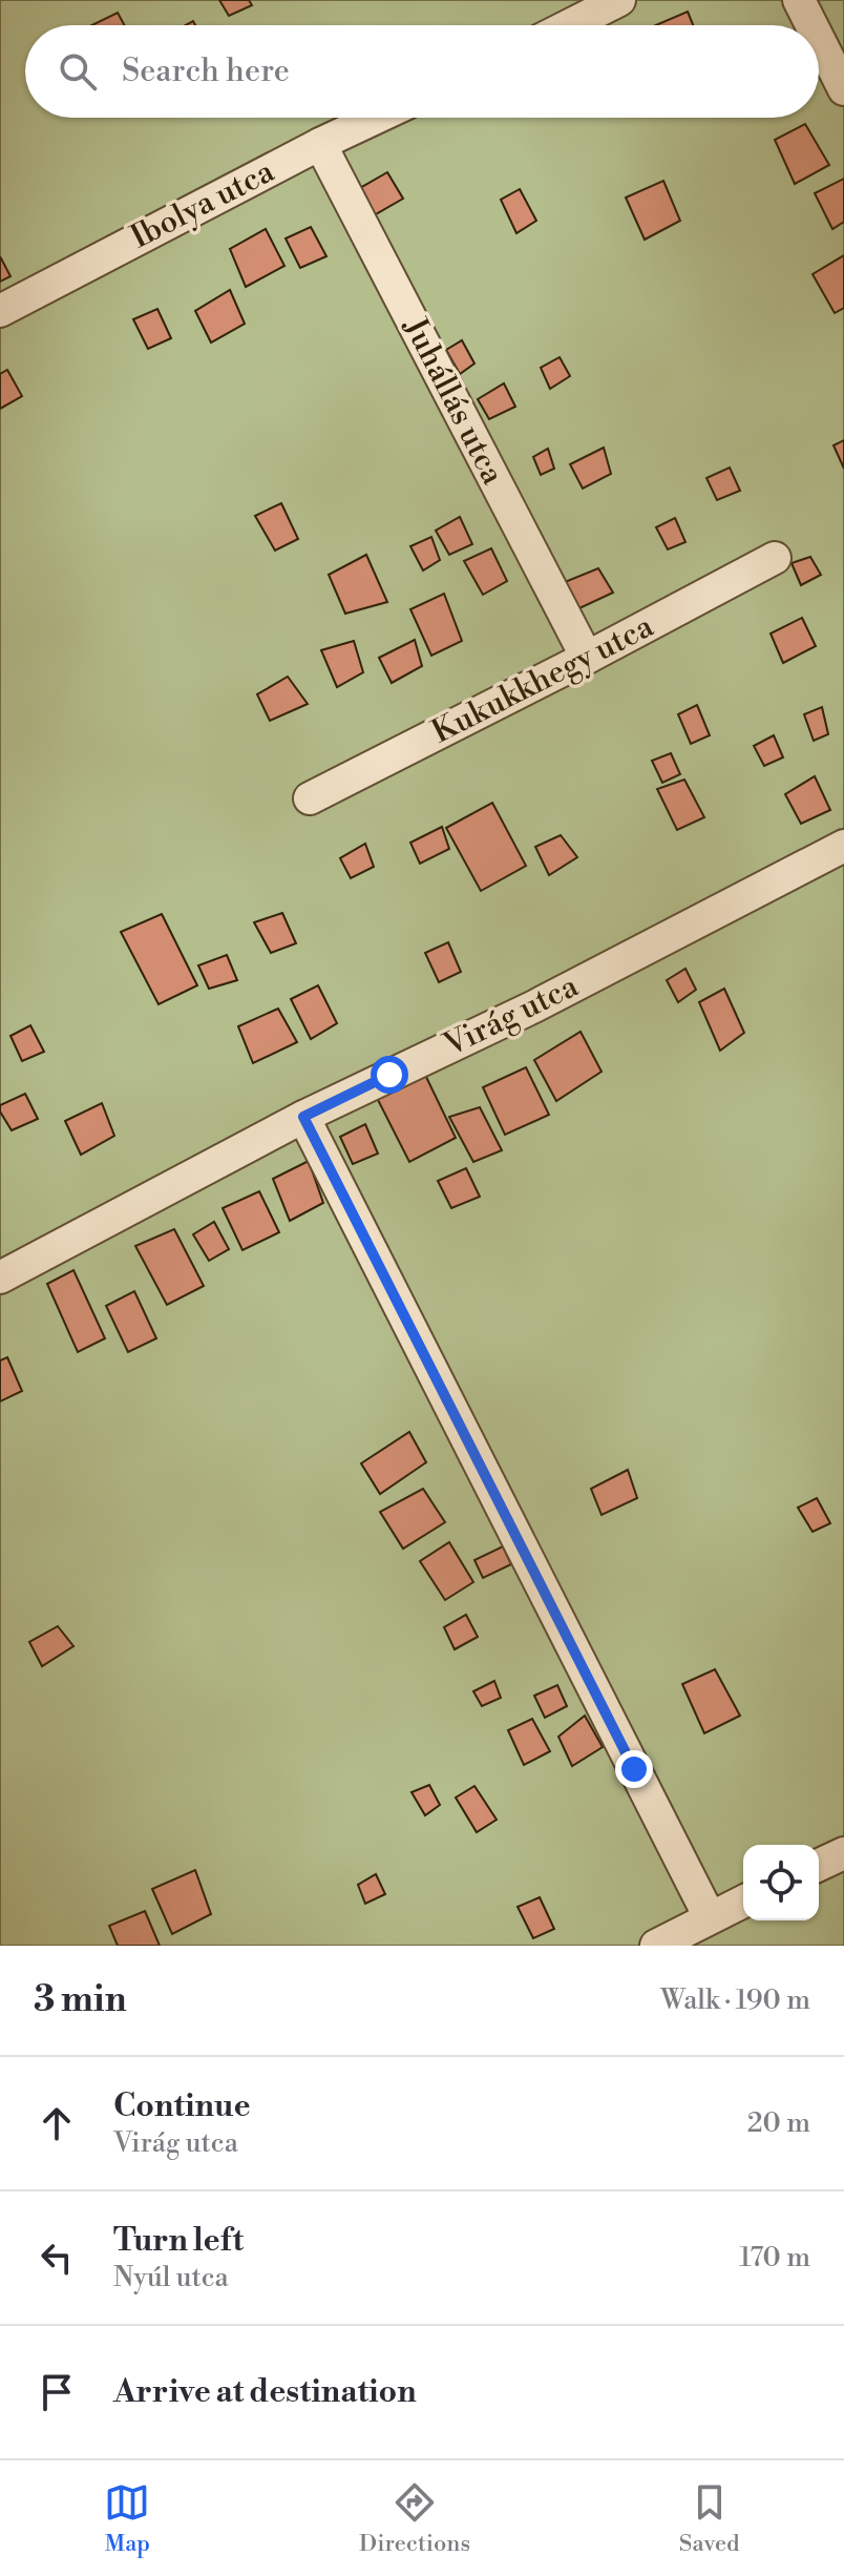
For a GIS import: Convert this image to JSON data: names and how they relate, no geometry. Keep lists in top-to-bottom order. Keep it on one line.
{"streets":{"street":["Ibolya utca","Juhállás utca","Kukukkhegy utca","Virág utca"]},"crossings":[["Ibolya utca","Juhállás utca"],["Juhállás utca","Kukukkhegy utca"]],"page":{"search":"Search here","heading":["3 min","Walk · 190 m"],"list":[["Continue","Virág utca","20 m"],["Turn left","Nyúl utca","170 m"],"Arrive at destination"],"nav":["Map","Directions","Saved"]}}
